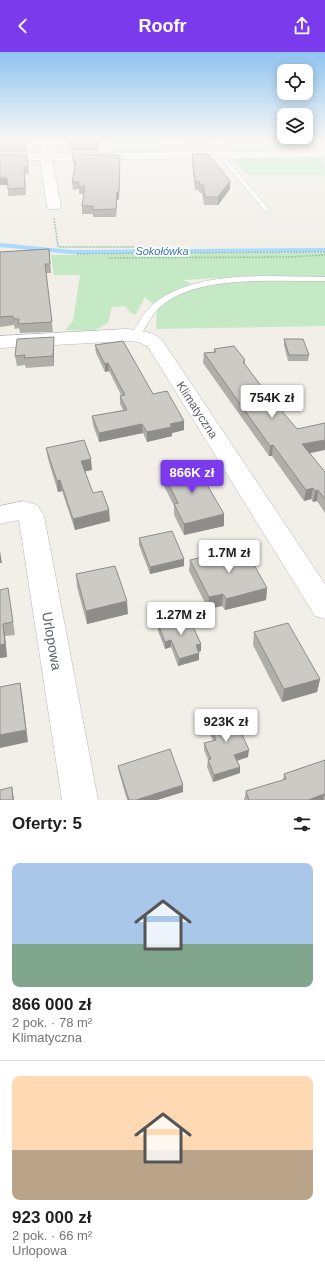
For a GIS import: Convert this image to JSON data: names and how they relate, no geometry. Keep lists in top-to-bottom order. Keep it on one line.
{"streets":{"street":["Klimatyczna","Urlopowa"]},"water":["Sokołówka"],"page":{"header":"Roofr","price":["754K zł","866K zł","1.7M zł","1.27M zł","923K zł"],"heading":"Oferty: 5","list":[{"name":"866 000 zł","note":"2 pok. · 78 m² · Klimatyczna"},{"name":"923 000 zł","note":"2 pok. · 66 m² · Urlopowa"}]}}
